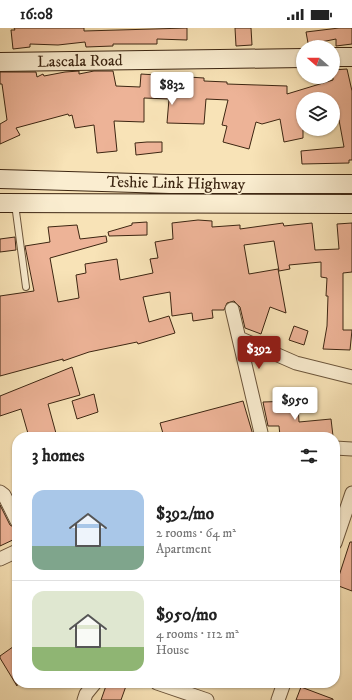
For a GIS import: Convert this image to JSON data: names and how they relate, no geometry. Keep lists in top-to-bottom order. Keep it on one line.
{"streets":{"main road":["Lascala Road","Teshie Link Highway"]},"north":"left","page":{"status":"16:08","price":["$832","$392","$950"],"heading":"3 homes","list":[{"name":"$392/mo","note":"2 rooms · 64 m² · Apartment"},{"name":"$950/mo","note":"4 rooms · 112 m² · House"}]}}
